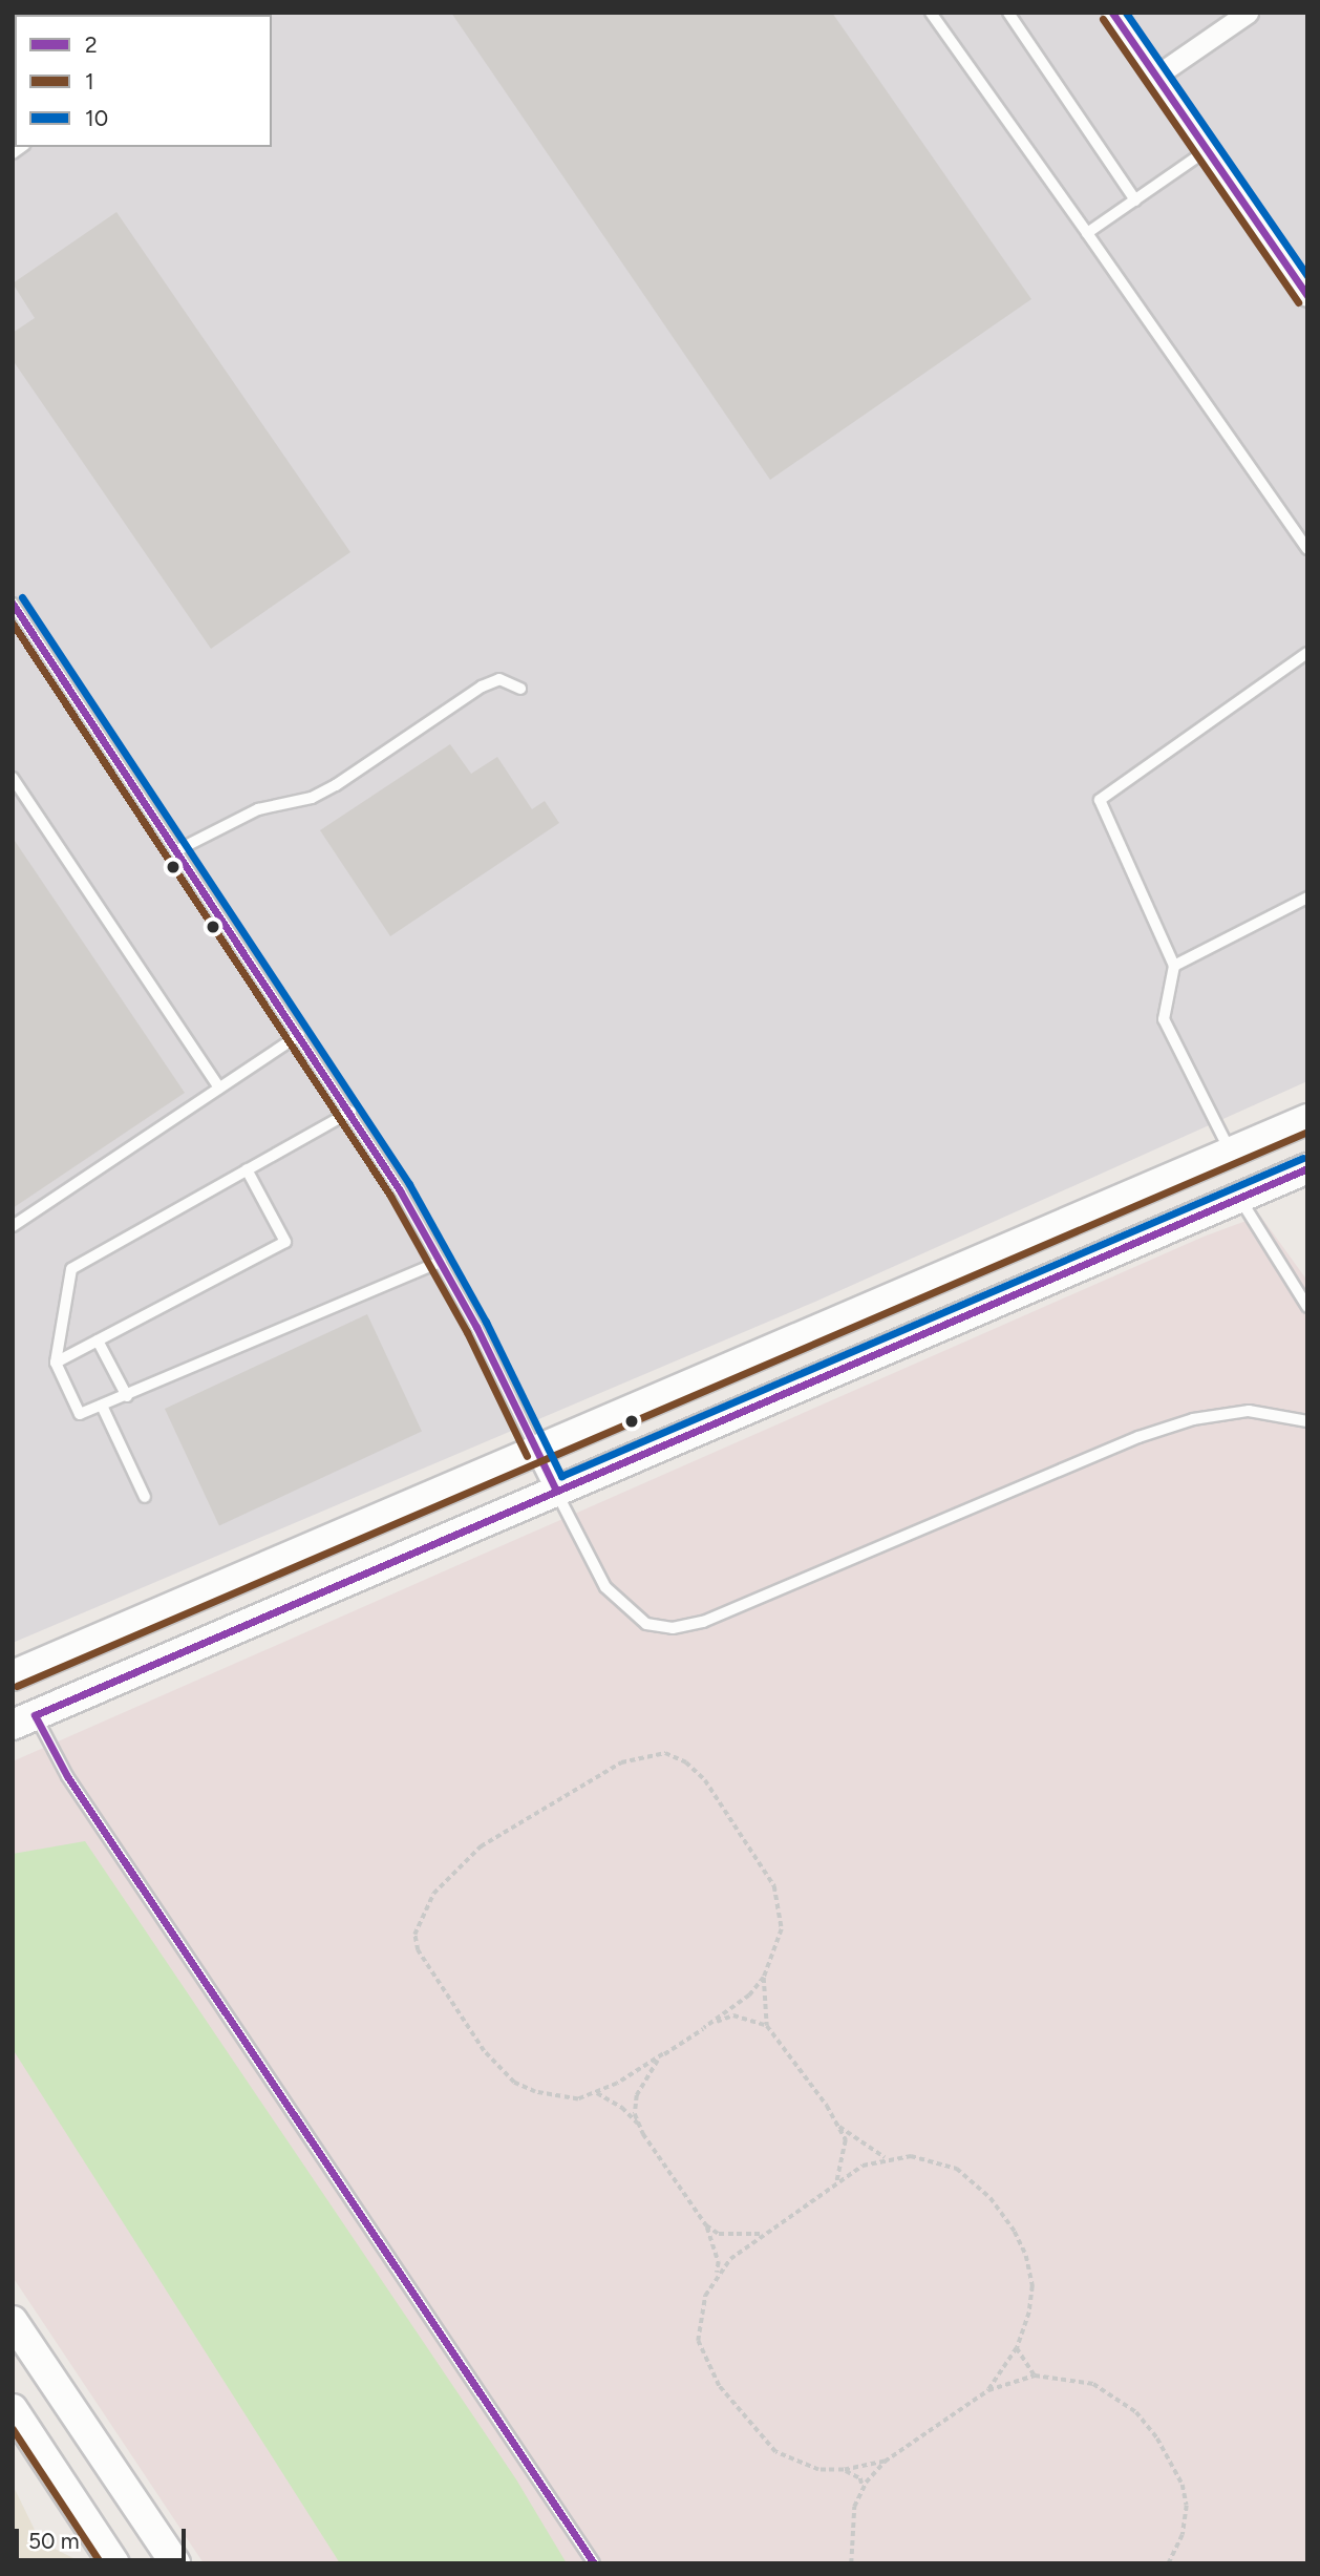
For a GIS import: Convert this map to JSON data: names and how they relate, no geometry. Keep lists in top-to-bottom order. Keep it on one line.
{"lines":["transit line 2","transit line 10","transit line 1"],"legend":["2","1","10"],"scale_bar":"50 m"}
